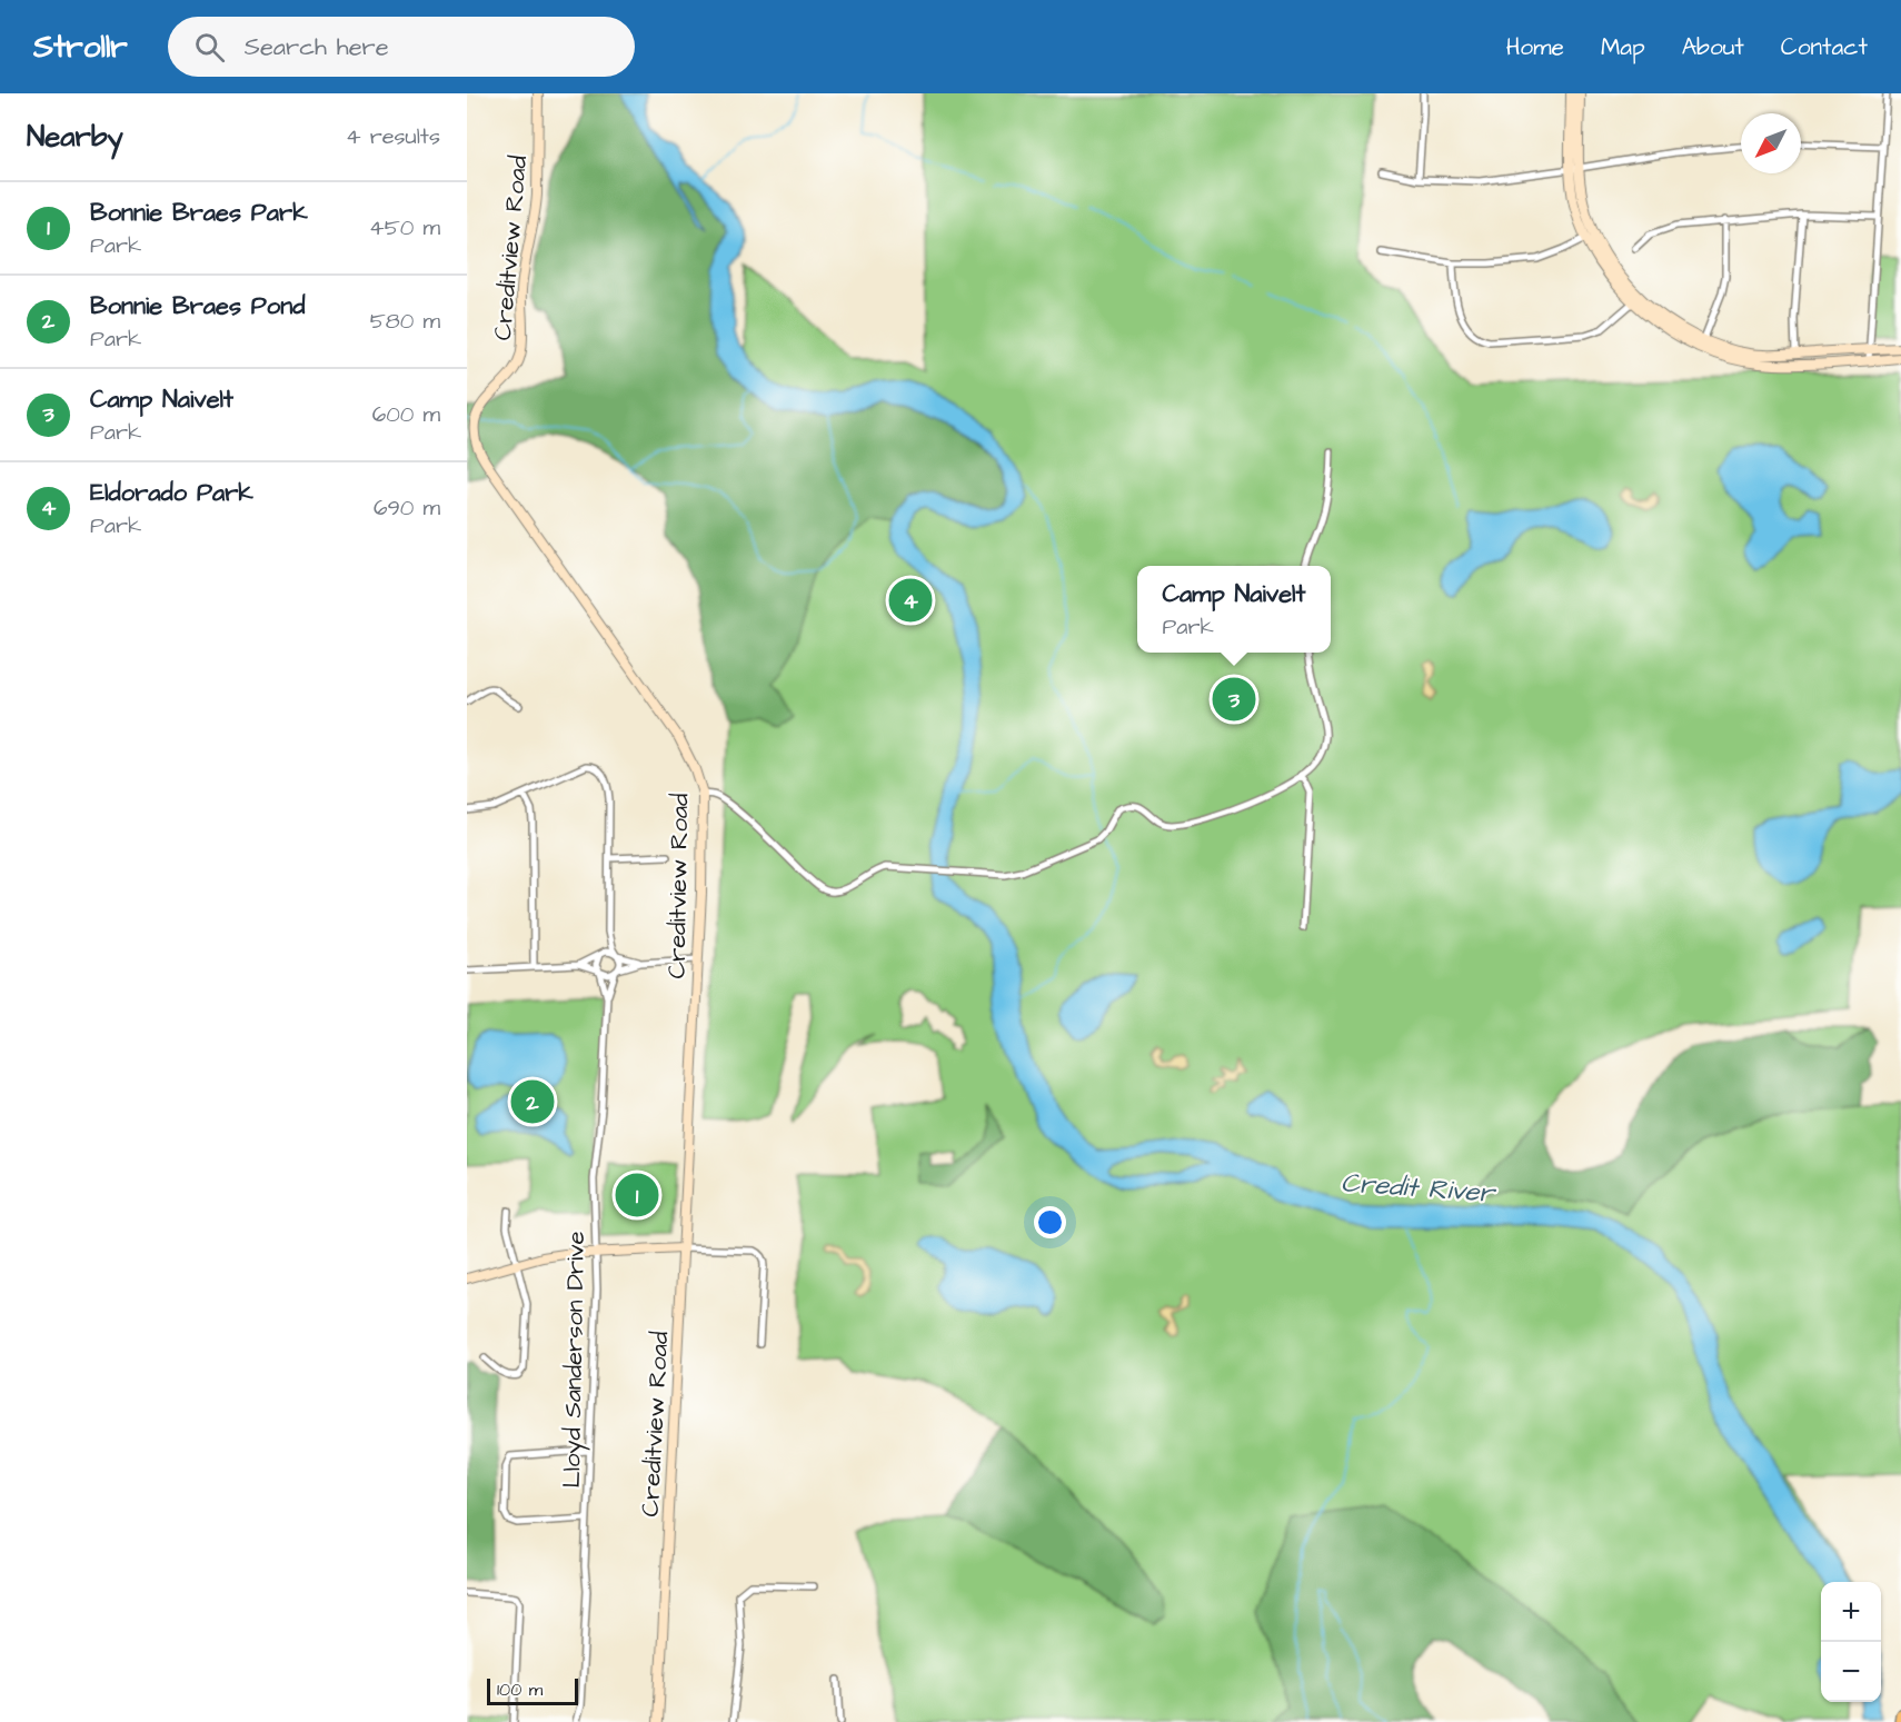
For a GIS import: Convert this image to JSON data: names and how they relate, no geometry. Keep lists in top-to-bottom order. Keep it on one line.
{"streets":{"street":["Creditview Road","Lloyd Sanderson Drive"]},"water":["Credit River"],"scale_bar":"100 m","north":"bottom left","page":{"header":"Strollr","search":"Search here","nav":["Home","Map","About","Contact"],"heading":["Nearby","4 results"],"list":[{"mark":"1","name":"Bonnie Braes Park","note":"Park","value":"450 m"},{"mark":"2","name":"Bonnie Braes Pond","note":"Park","value":"580 m"},{"mark":"3","name":"Camp Naivelt","note":"Park","value":"600 m"},{"mark":"4","name":"Eldorado Park","note":"Park","value":"690 m"}],"popup":["Camp Naivelt","Park"],"pins":["4","3","2","1"],"map_buttons":["+","−"],"scale":"100 m"}}
